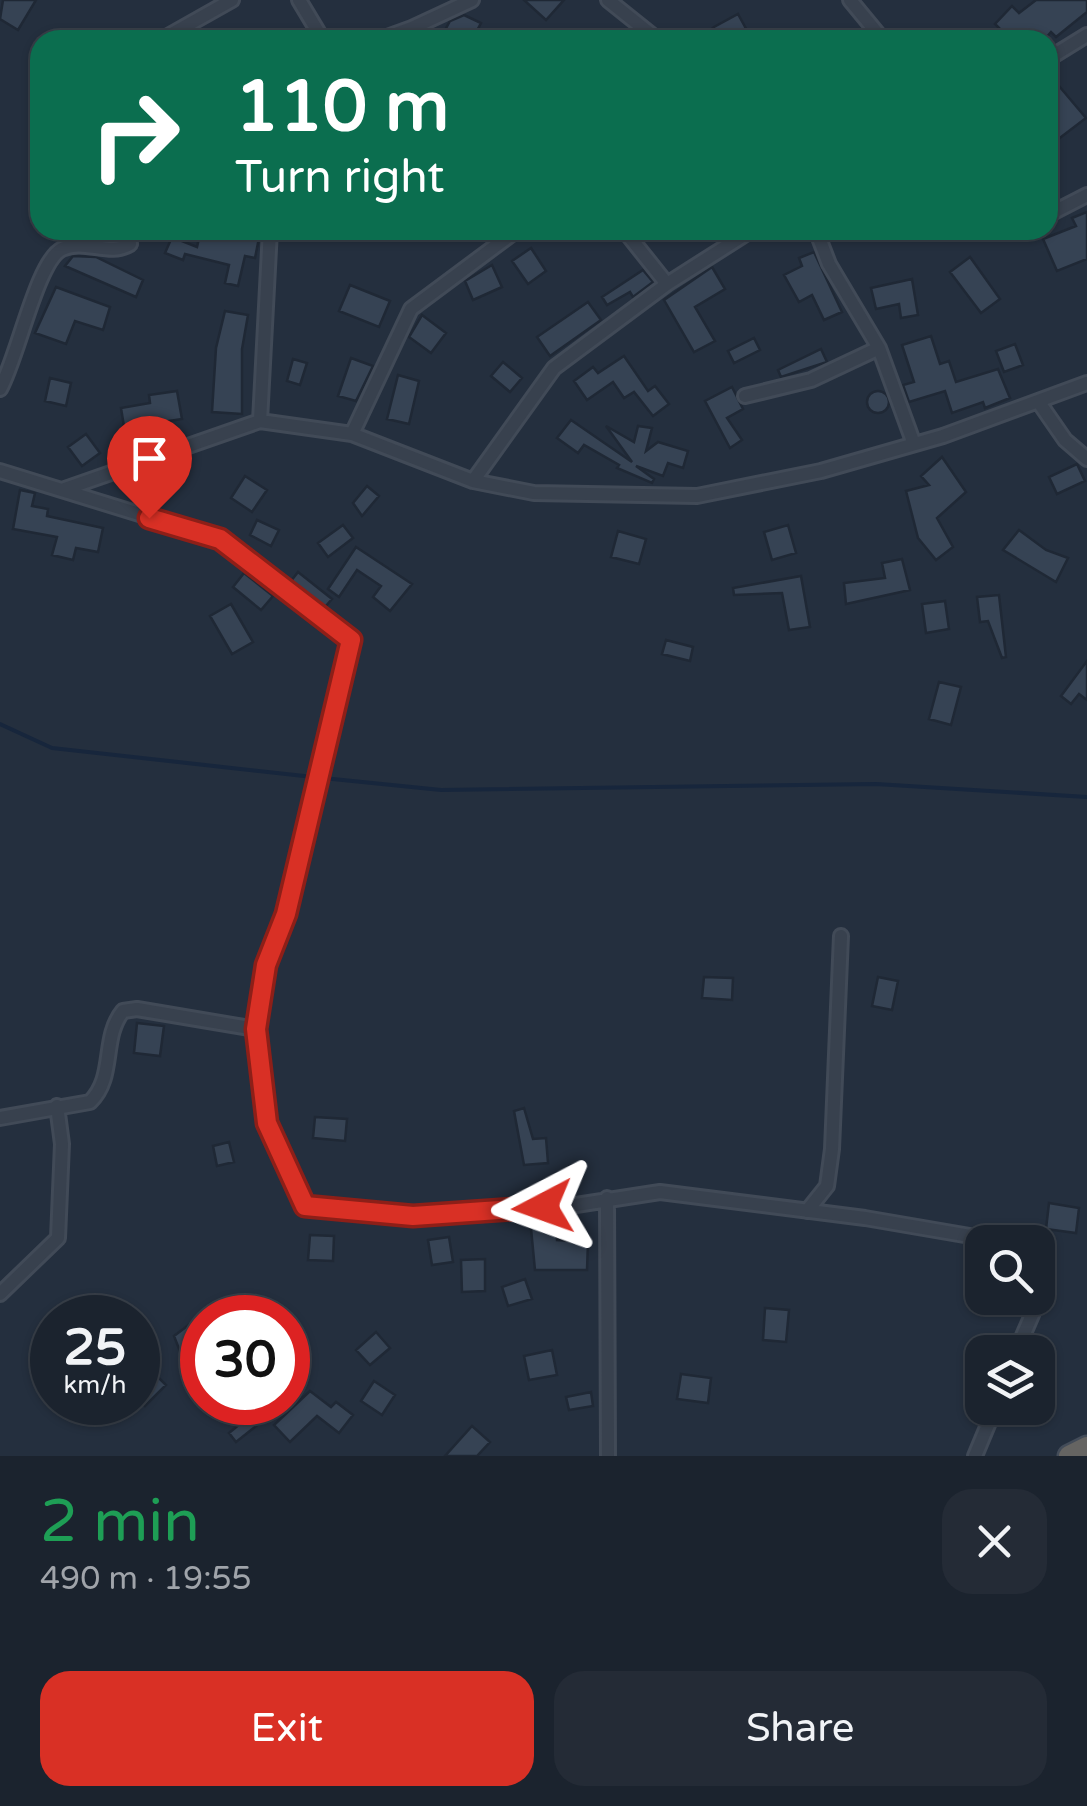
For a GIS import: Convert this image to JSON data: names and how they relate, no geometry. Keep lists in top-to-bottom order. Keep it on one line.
{"page":{"turn":["110 m","Turn right"],"speed":"25 km/h","limit":"30","heading":["2 min","490 m · 19:55"],"buttons":["Exit","Share"]}}
